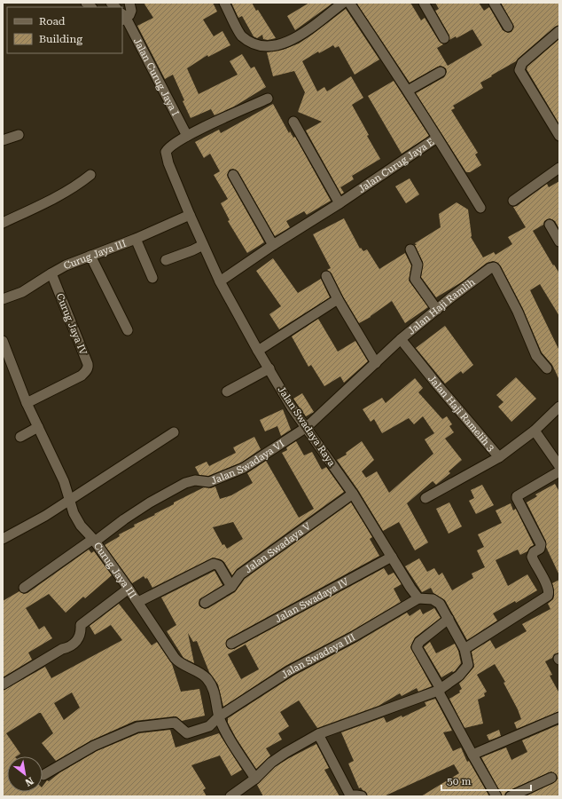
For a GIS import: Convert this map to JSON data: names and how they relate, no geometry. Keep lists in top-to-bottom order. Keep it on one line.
{"streets":{"street":["Jalan Curug Jaya I","Jalan Curug Jaya E","Curug Jaya III","Jalan Haji Ramlih","Curug Jaya IV","Jalan Haji Ramelih 3","Jalan Swadaya Raya","Jalan Swadaya VI","Jalan Swadaya V","Jalan Swadaya IV","Jalan Swadaya III"]},"crossings":[["Jalan Curug Jaya I","Jalan Swadaya Raya"],["Jalan Curug Jaya E","Jalan Swadaya Raya"],["Curug Jaya III","Curug Jaya IV"],["Curug Jaya III","Jalan Swadaya Raya"],["Curug Jaya III","Jalan Swadaya VI"],["Curug Jaya III","Jalan Swadaya III"],["Jalan Haji Ramlih","Jalan Haji Ramelih 3"],["Jalan Haji Ramlih","Jalan Swadaya Raya"],["Jalan Haji Ramlih","Jalan Swadaya VI"],["Jalan Swadaya Raya","Jalan Swadaya VI"],["Jalan Swadaya Raya","Jalan Swadaya V"],["Jalan Swadaya Raya","Jalan Swadaya IV"],["Jalan Swadaya Raya","Jalan Swadaya III"]],"legend":["Road","Building"],"scale_bar":"50 m","north":"bottom right"}
